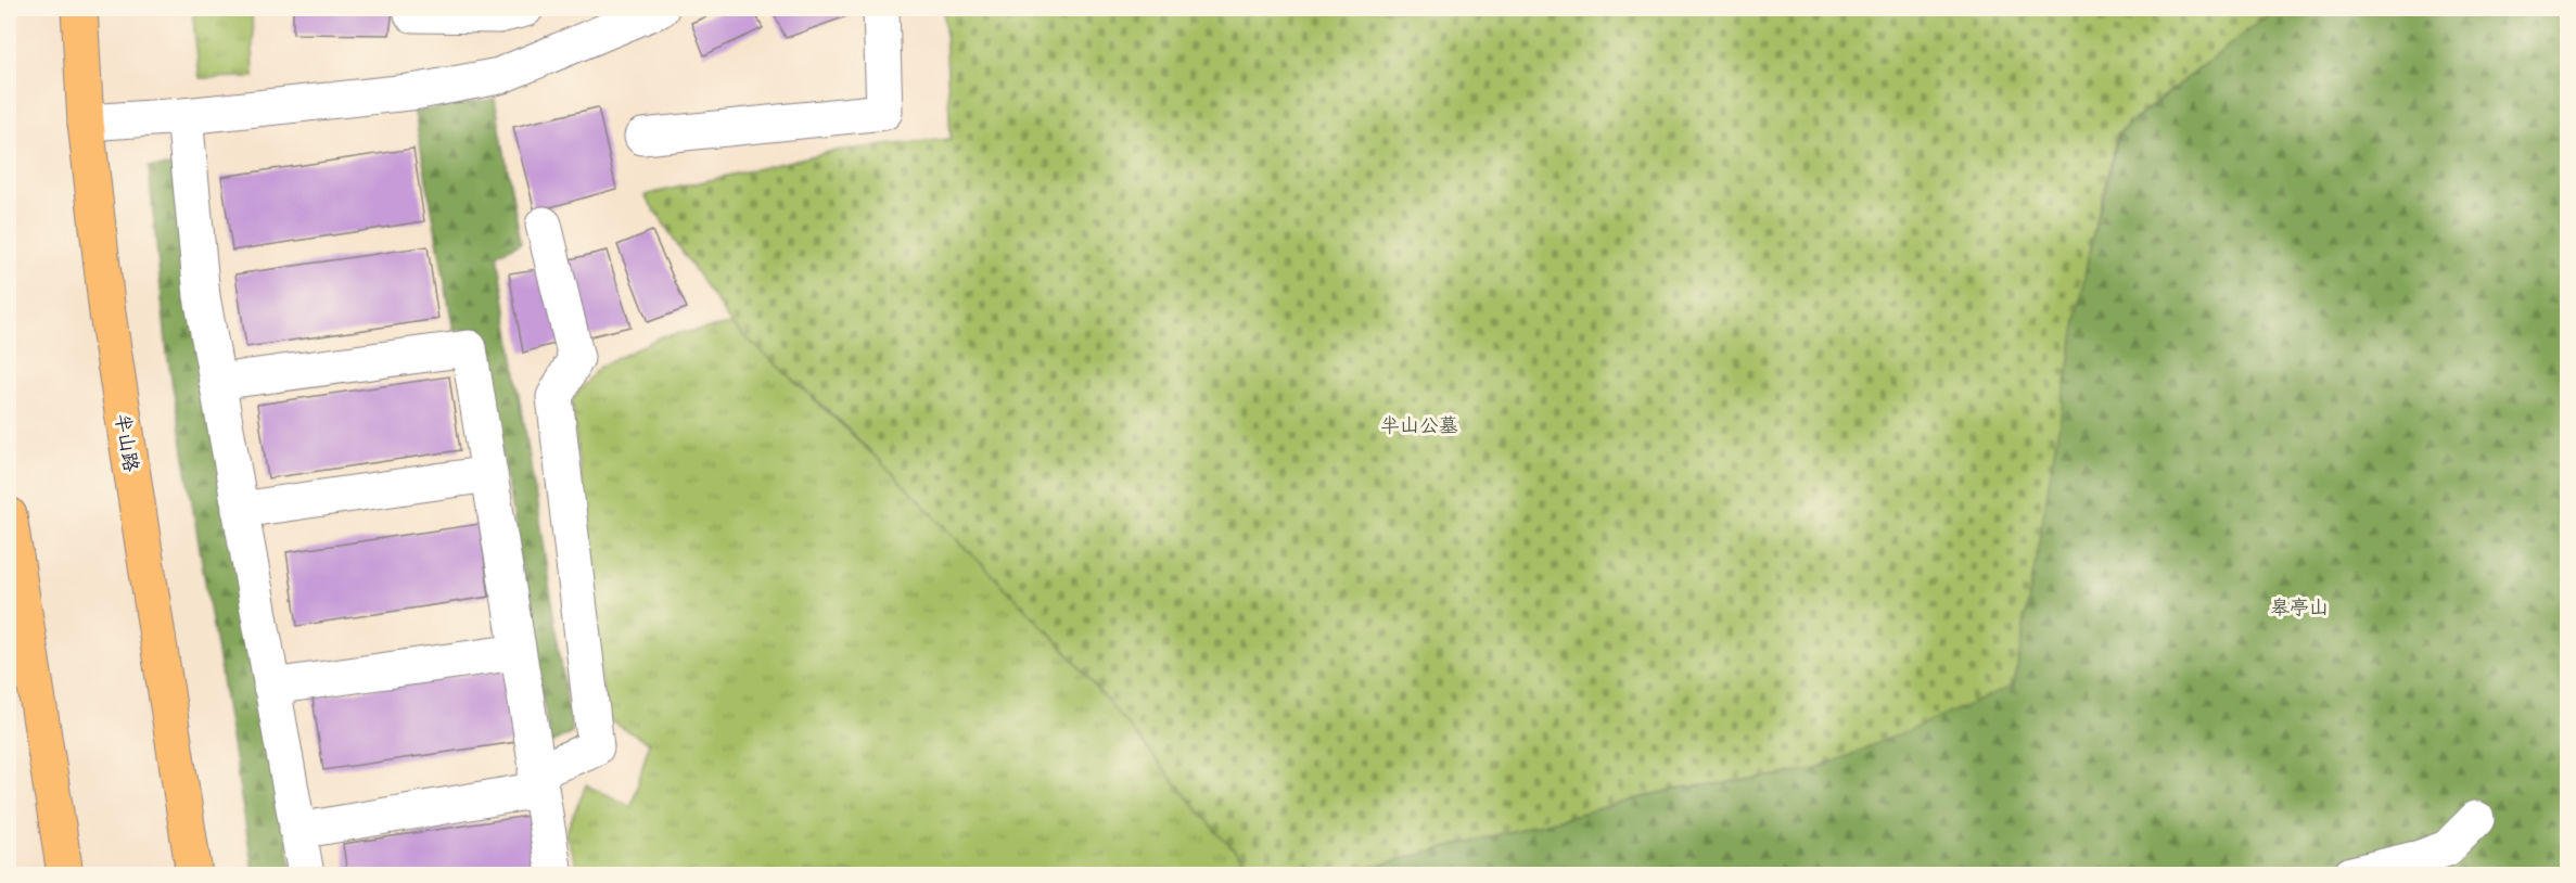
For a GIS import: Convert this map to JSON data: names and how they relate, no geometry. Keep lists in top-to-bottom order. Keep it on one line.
{"streets":{"main road":["半山路"]},"parks":["半山公墓","皋亭山"]}
